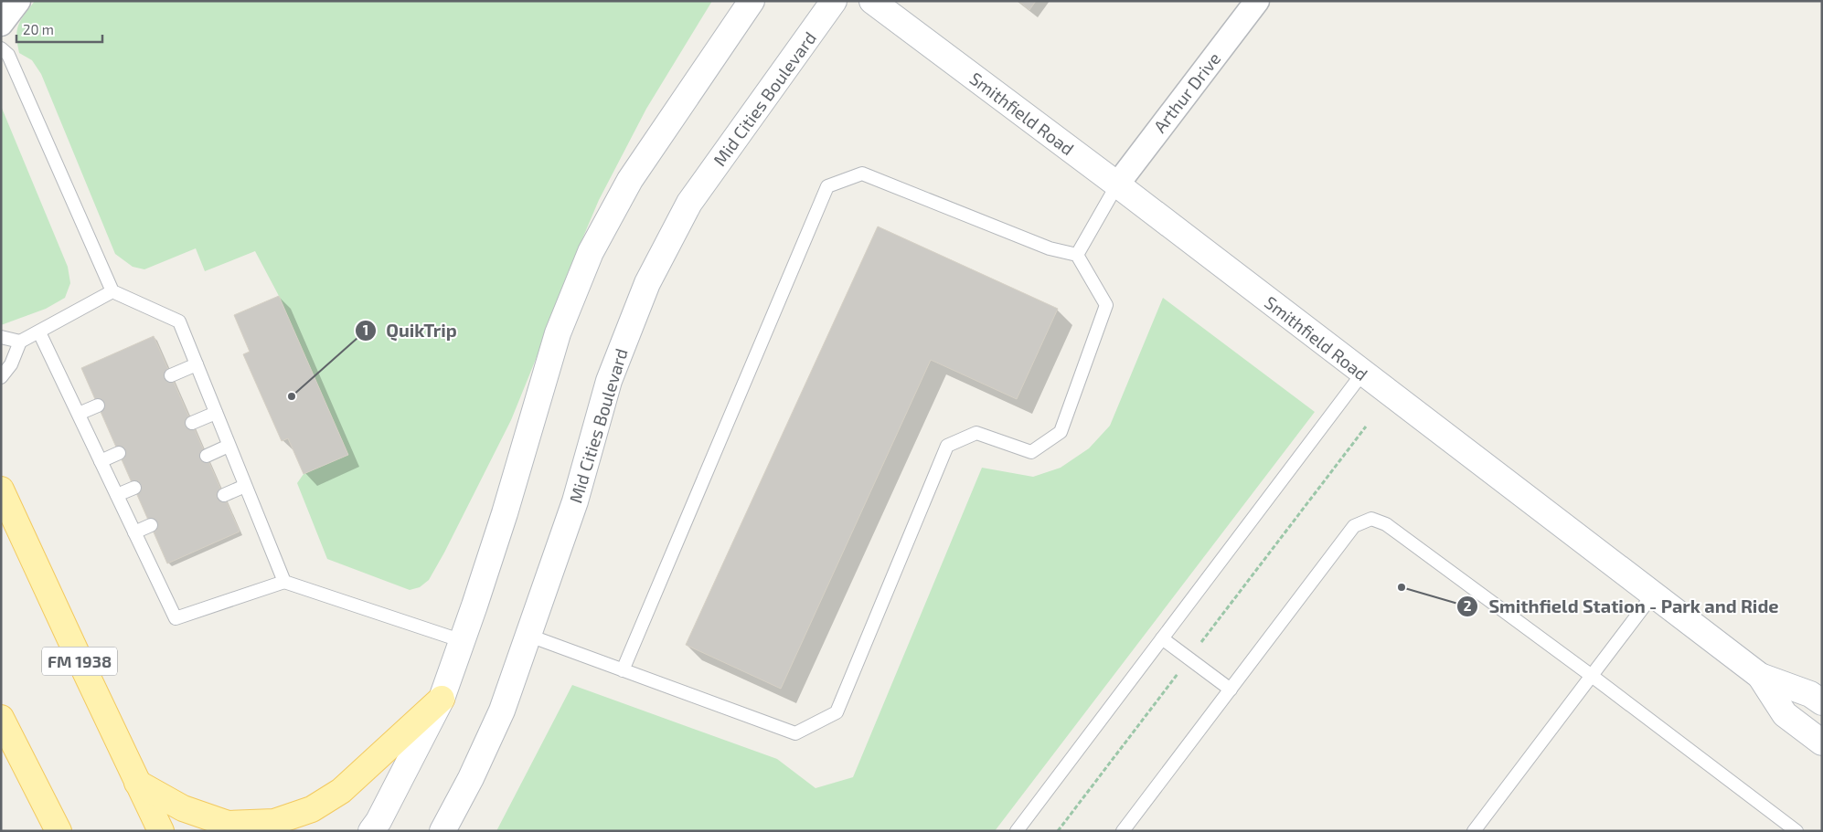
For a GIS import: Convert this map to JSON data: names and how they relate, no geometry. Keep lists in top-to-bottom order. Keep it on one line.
{"streets":{"main road":["Mid Cities Boulevard","Smithfield Road","FM 1938"],"street":["Arthur Drive"]},"crossings":[["Arthur Drive","Smithfield Road"]],"places":["QuikTrip","Smithfield Station - Park and Ride"],"scale_bar":"20 m"}
